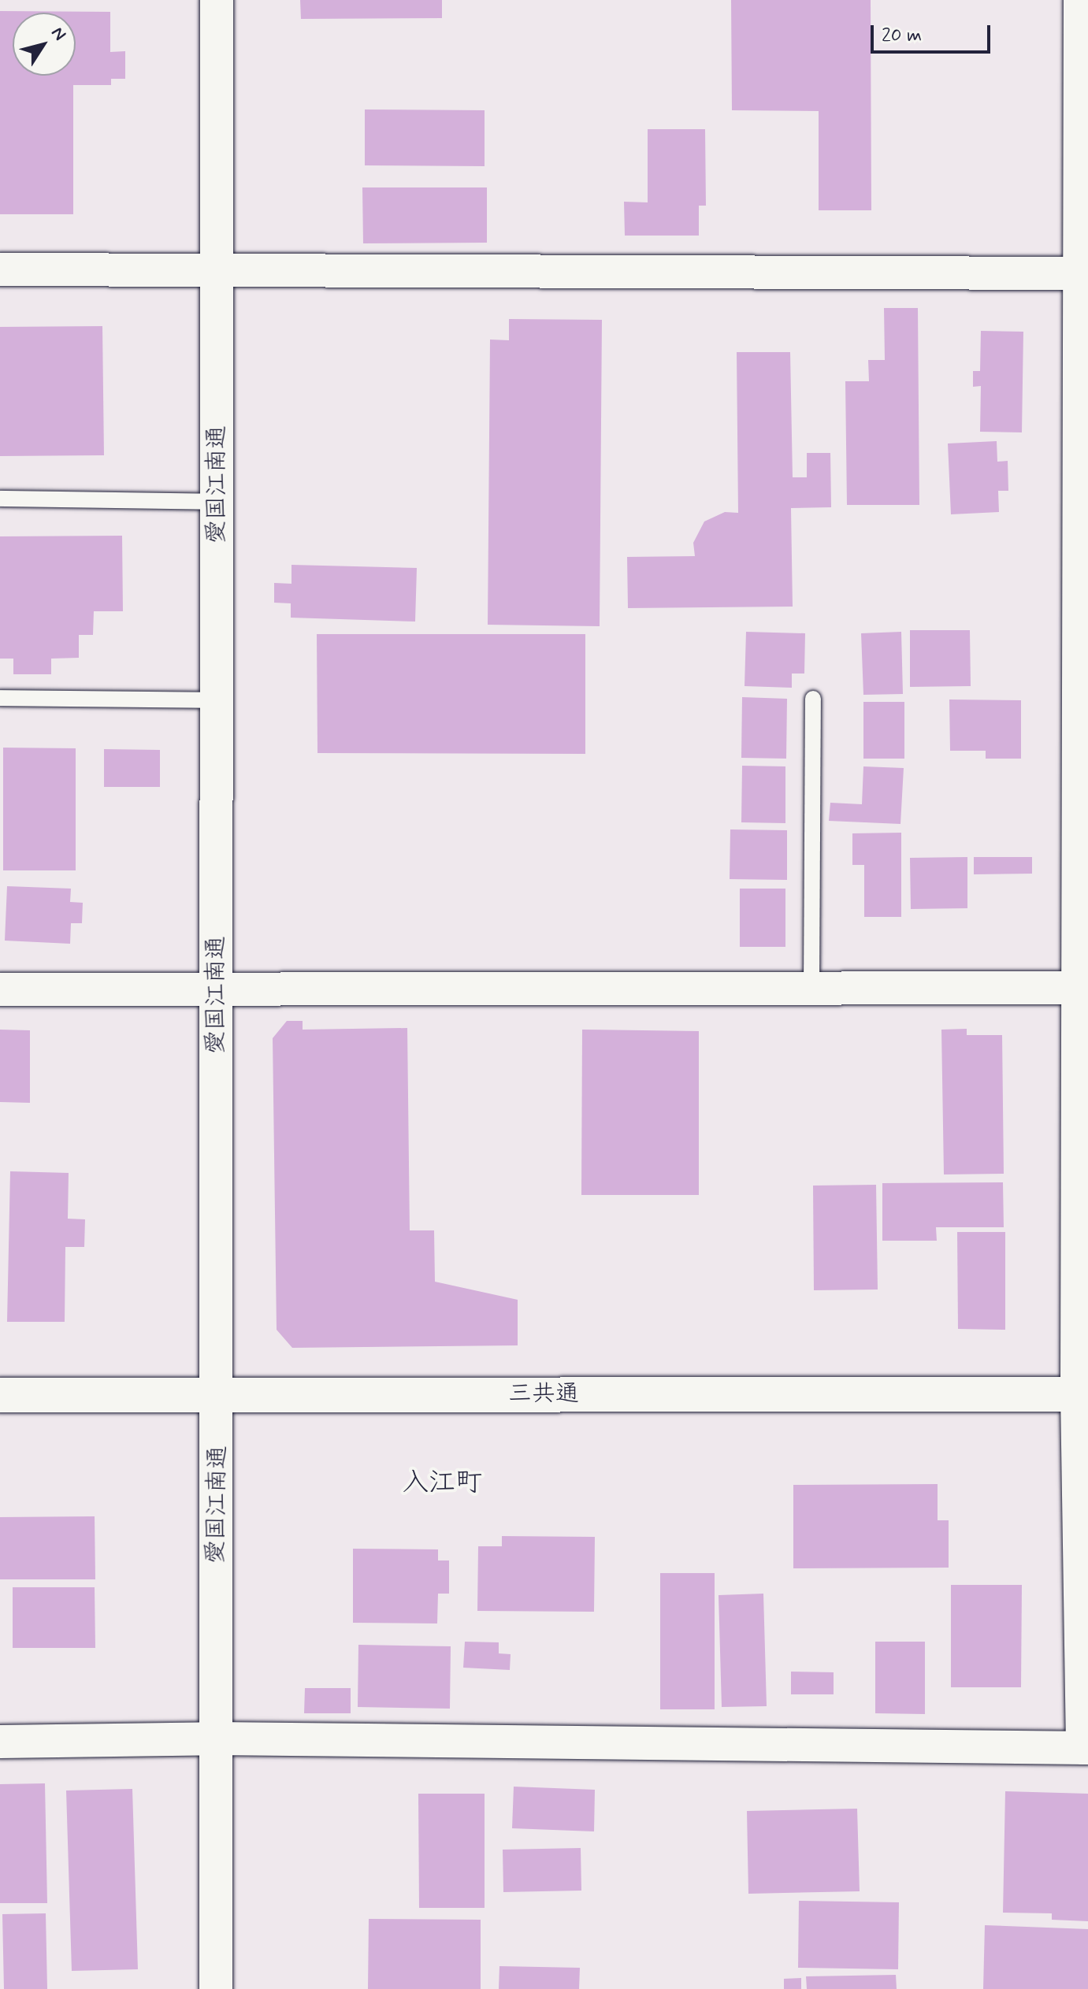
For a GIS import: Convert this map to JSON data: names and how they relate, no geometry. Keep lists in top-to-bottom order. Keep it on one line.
{"streets":{"street":["愛国江南通","三共通"]},"crossings":[["愛国江南通","三共通"]],"districts":["入江町"],"scale_bar":"20 m","north":"top right"}
